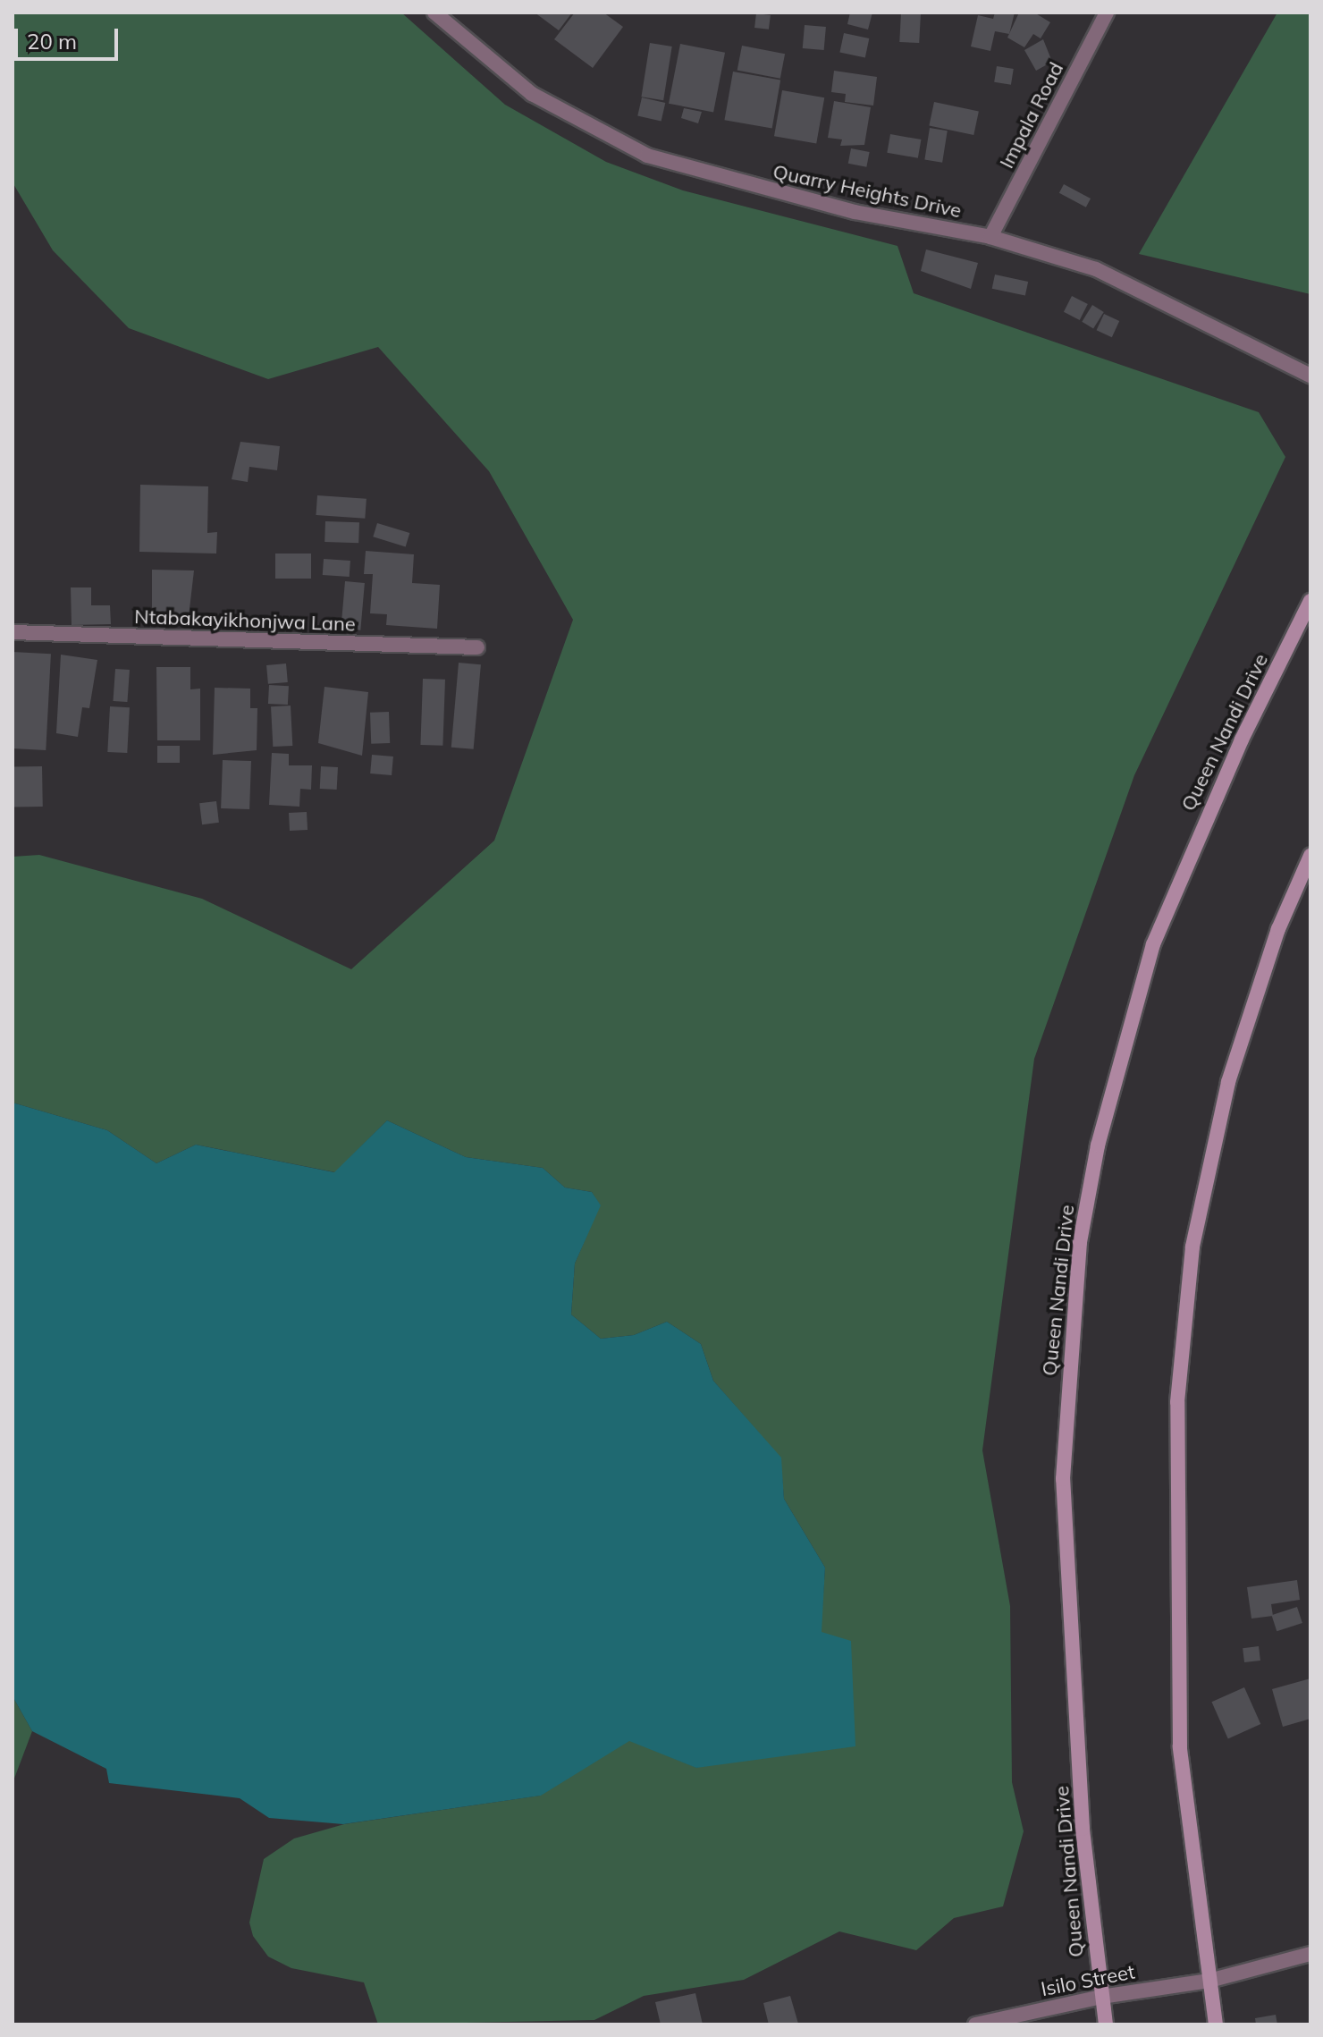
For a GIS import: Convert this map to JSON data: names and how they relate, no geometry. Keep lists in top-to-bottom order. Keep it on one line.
{"streets":{"main road":["Queen Nandi Drive"],"street":["Impala Road","Quarry Heights Drive","Ntabakayikhonjwa Lane","Isilo Street"]},"crossings":[["Impala Road","Quarry Heights Drive"],["Queen Nandi Drive","Isilo Street"]],"scale_bar":"20 m"}
